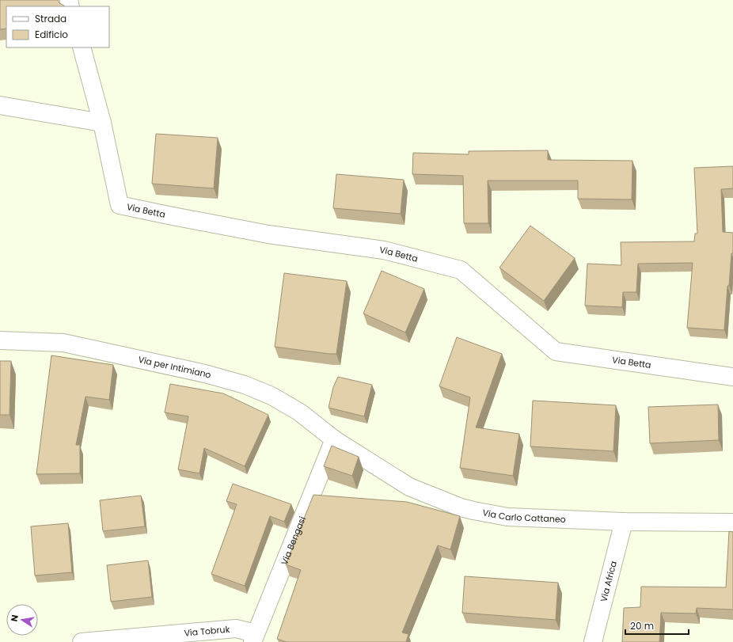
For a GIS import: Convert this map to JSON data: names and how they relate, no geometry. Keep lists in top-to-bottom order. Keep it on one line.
{"streets":{"street":["Via Betta","Via per Intimiano","Via Carlo Cattaneo","Via Bengasi","Via Africa","Via Tobruk"]},"crossings":[["Via per Intimiano","Via Carlo Cattaneo"],["Via per Intimiano","Via Bengasi"],["Via Carlo Cattaneo","Via Bengasi"],["Via Carlo Cattaneo","Via Africa"],["Via Bengasi","Via Tobruk"]],"legend":["Strada","Edificio"],"scale_bar":"20 m","north":"left"}
